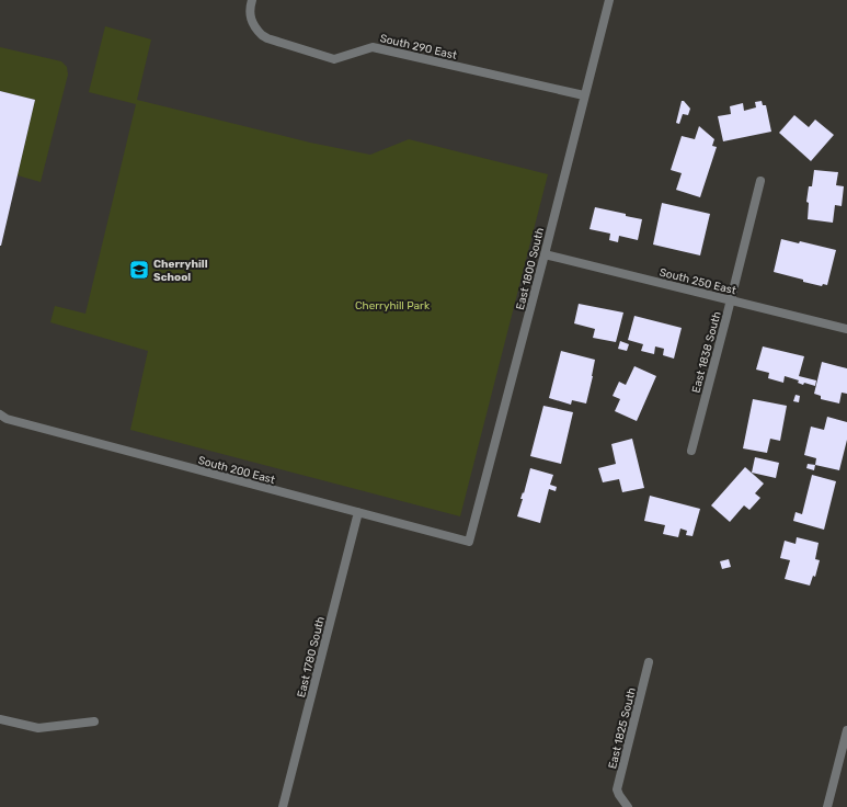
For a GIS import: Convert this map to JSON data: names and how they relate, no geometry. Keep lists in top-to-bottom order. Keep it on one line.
{"streets":{"street":["South 290 East","East 1800 South","South 250 East","East 1838 South","South 200 East","East 1780 South","East 1825 South"]},"crossings":[["South 290 East","East 1800 South"],["East 1800 South","South 250 East"],["East 1800 South","South 200 East"],["South 250 East","East 1838 South"],["South 200 East","East 1780 South"]],"parks":["Cherryhill Park"],"places":{"school or university":["Cherryhill School"]}}
